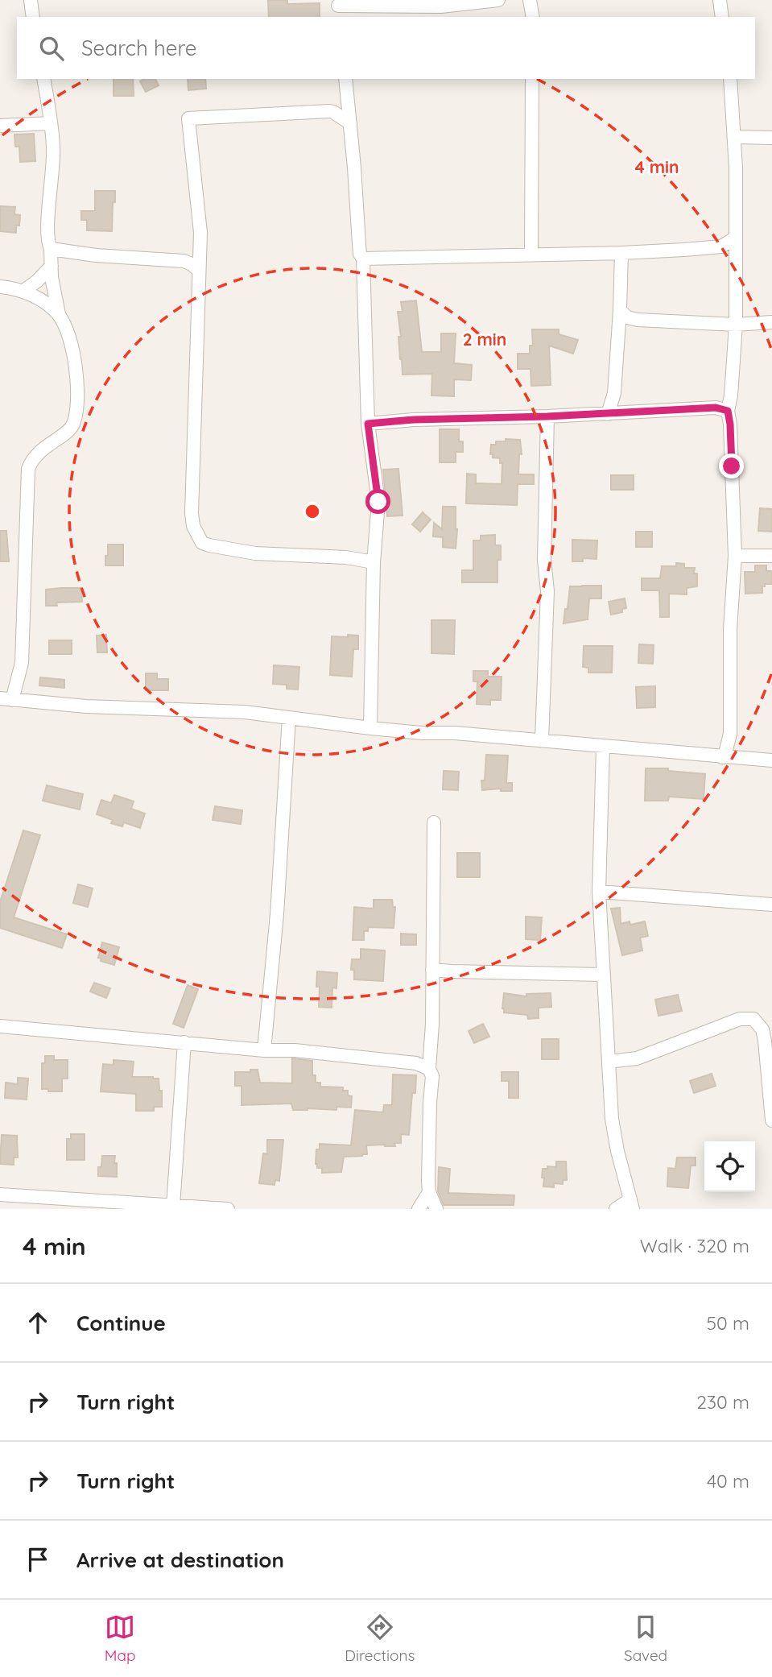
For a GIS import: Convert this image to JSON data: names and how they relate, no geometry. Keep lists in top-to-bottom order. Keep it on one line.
{"page":{"search":"Search here","heading":["4 min","Walk · 320 m"],"list":[["Continue","50 m"],["Turn right","230 m"],["Turn right","40 m"],"Arrive at destination"],"nav":["Map","Directions","Saved"]},"rings":["4 min","2 min"]}
